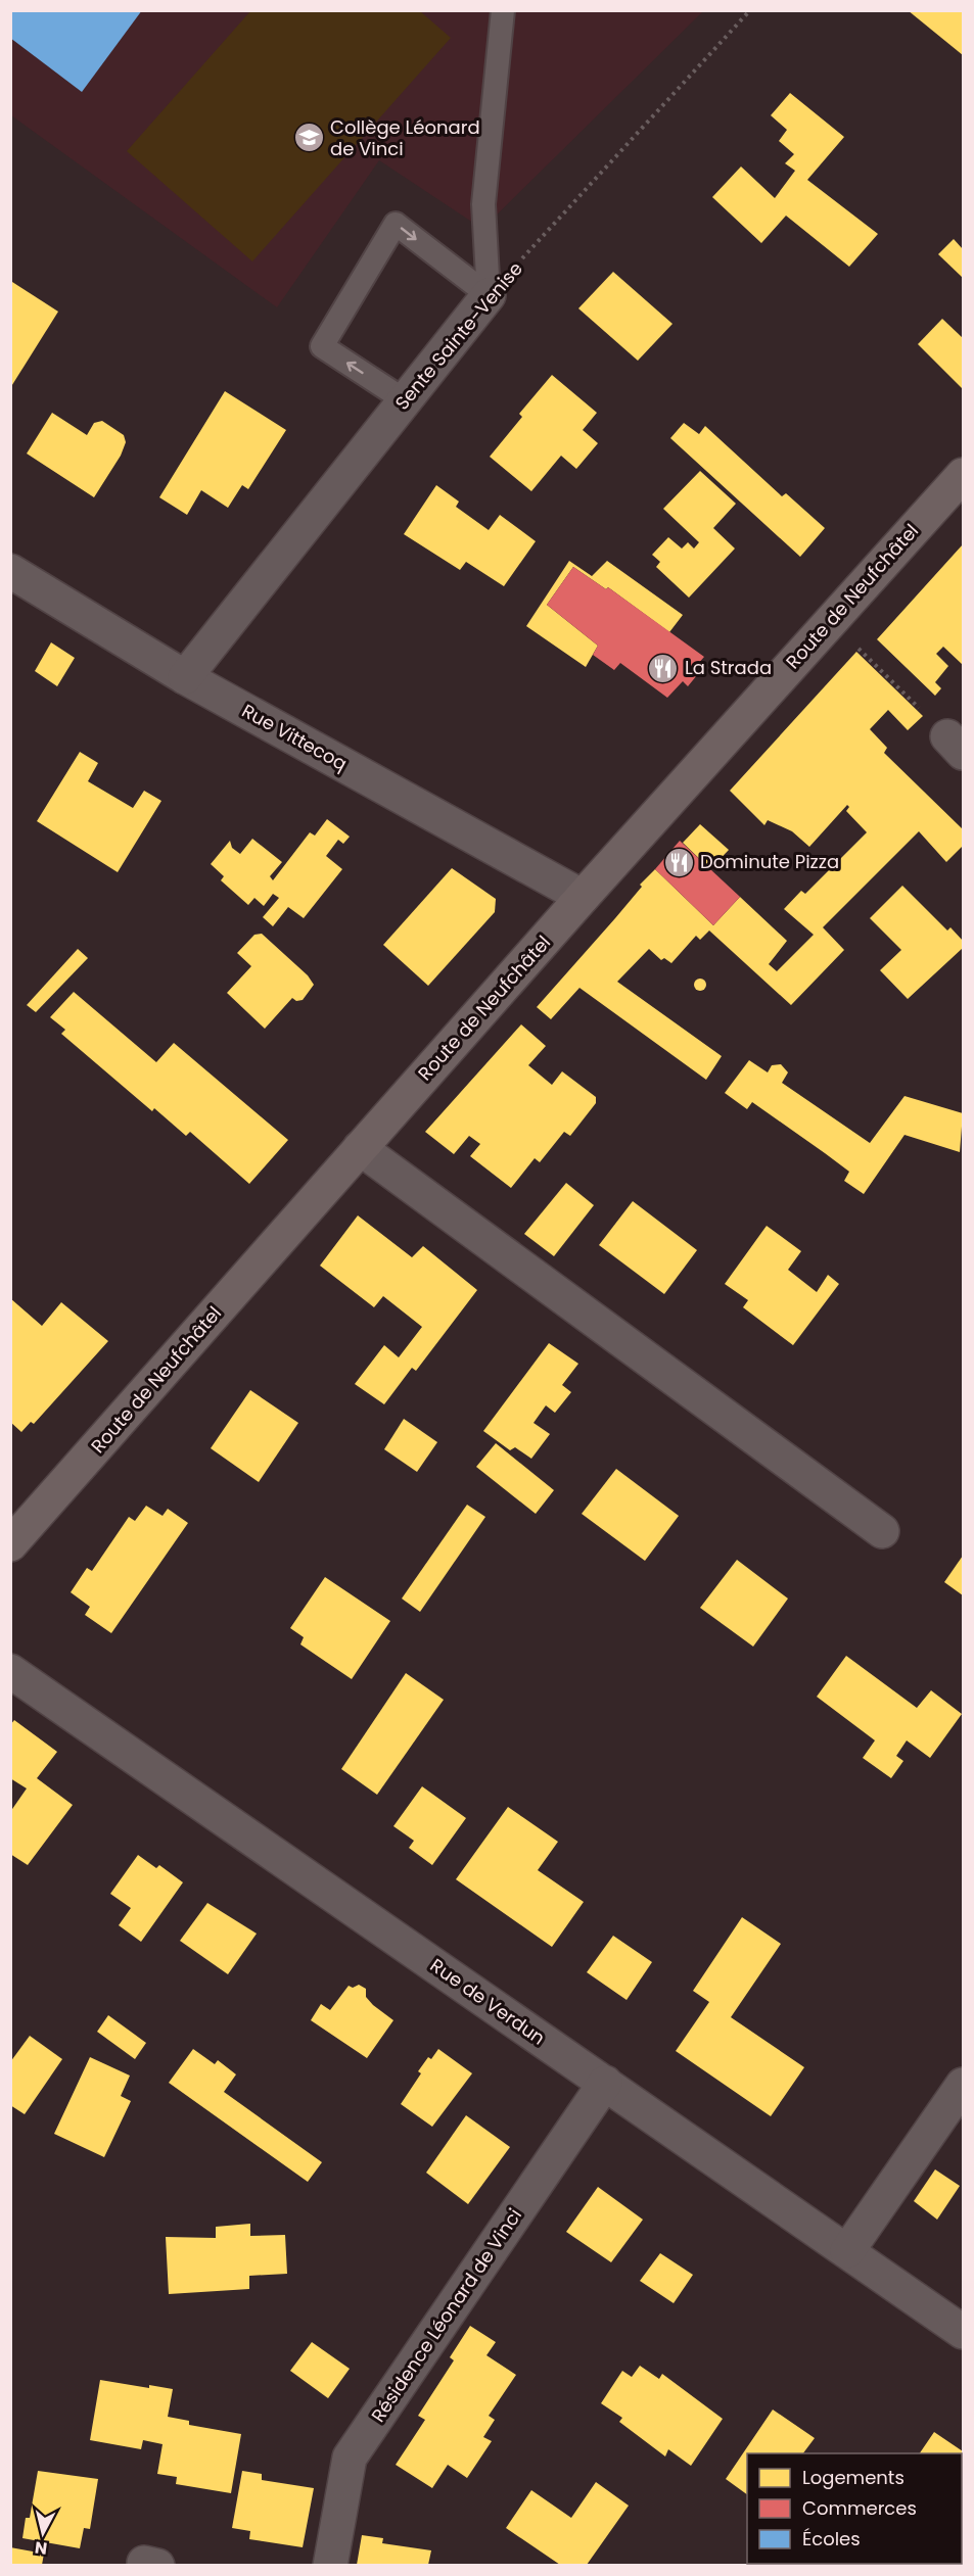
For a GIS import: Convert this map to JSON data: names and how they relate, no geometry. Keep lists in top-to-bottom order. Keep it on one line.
{"streets":{"main road":["Route de Neufchâtel"],"street":["Sente Sainte-Venise","Rue Vittecoq","Rue de Verdun","Résidence Léonard de Vinci"]},"crossings":[["Sente Sainte-Venise","Rue Vittecoq"],["Route de Neufchâtel","Rue Vittecoq"],["Rue de Verdun","Résidence Léonard de Vinci"]],"places":{"school or university":["Collège Léonard de Vinci"],"restaurant":["La Strada","Dominute Pizza"]},"legend":["Logements","Commerces","Écoles"],"north":"bottom"}
